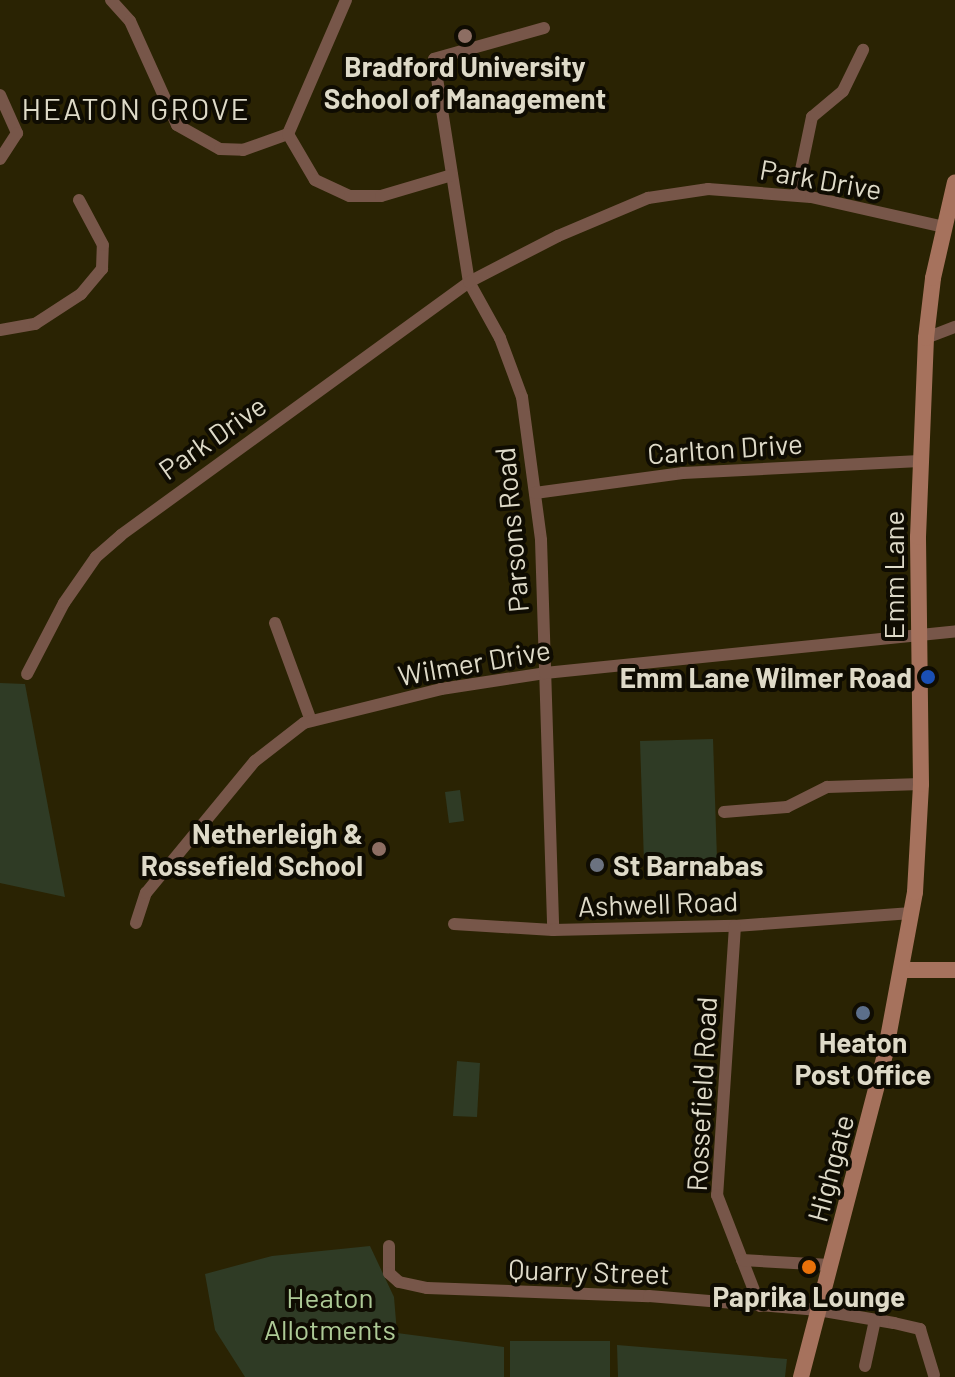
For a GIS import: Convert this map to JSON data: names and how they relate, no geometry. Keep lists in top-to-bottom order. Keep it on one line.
{"streets":{"street":["Park Drive","Carlton Drive","Parsons Road","Emm Lane","Wilmer Drive","Ashwell Road","Rossefield Road","Highgate","Quarry Street"]},"crossings":[["Park Drive","Parsons Road"],["Park Drive","Emm Lane"],["Carlton Drive","Parsons Road"],["Carlton Drive","Emm Lane"],["Parsons Road","Wilmer Drive"],["Parsons Road","Ashwell Road"],["Emm Lane","Wilmer Drive"],["Emm Lane","Ashwell Road"],["Emm Lane","Highgate"],["Ashwell Road","Rossefield Road"],["Rossefield Road","Quarry Street"],["Highgate","Quarry Street"]],"districts":["HEATON GROVE"],"parks":["Heaton Allotments"],"places":["Bradford University School of Management","Emm Lane Wilmer Road","Netherleigh & Rossefield School","St Barnabas","Heaton Post Office","Paprika Lounge"]}
